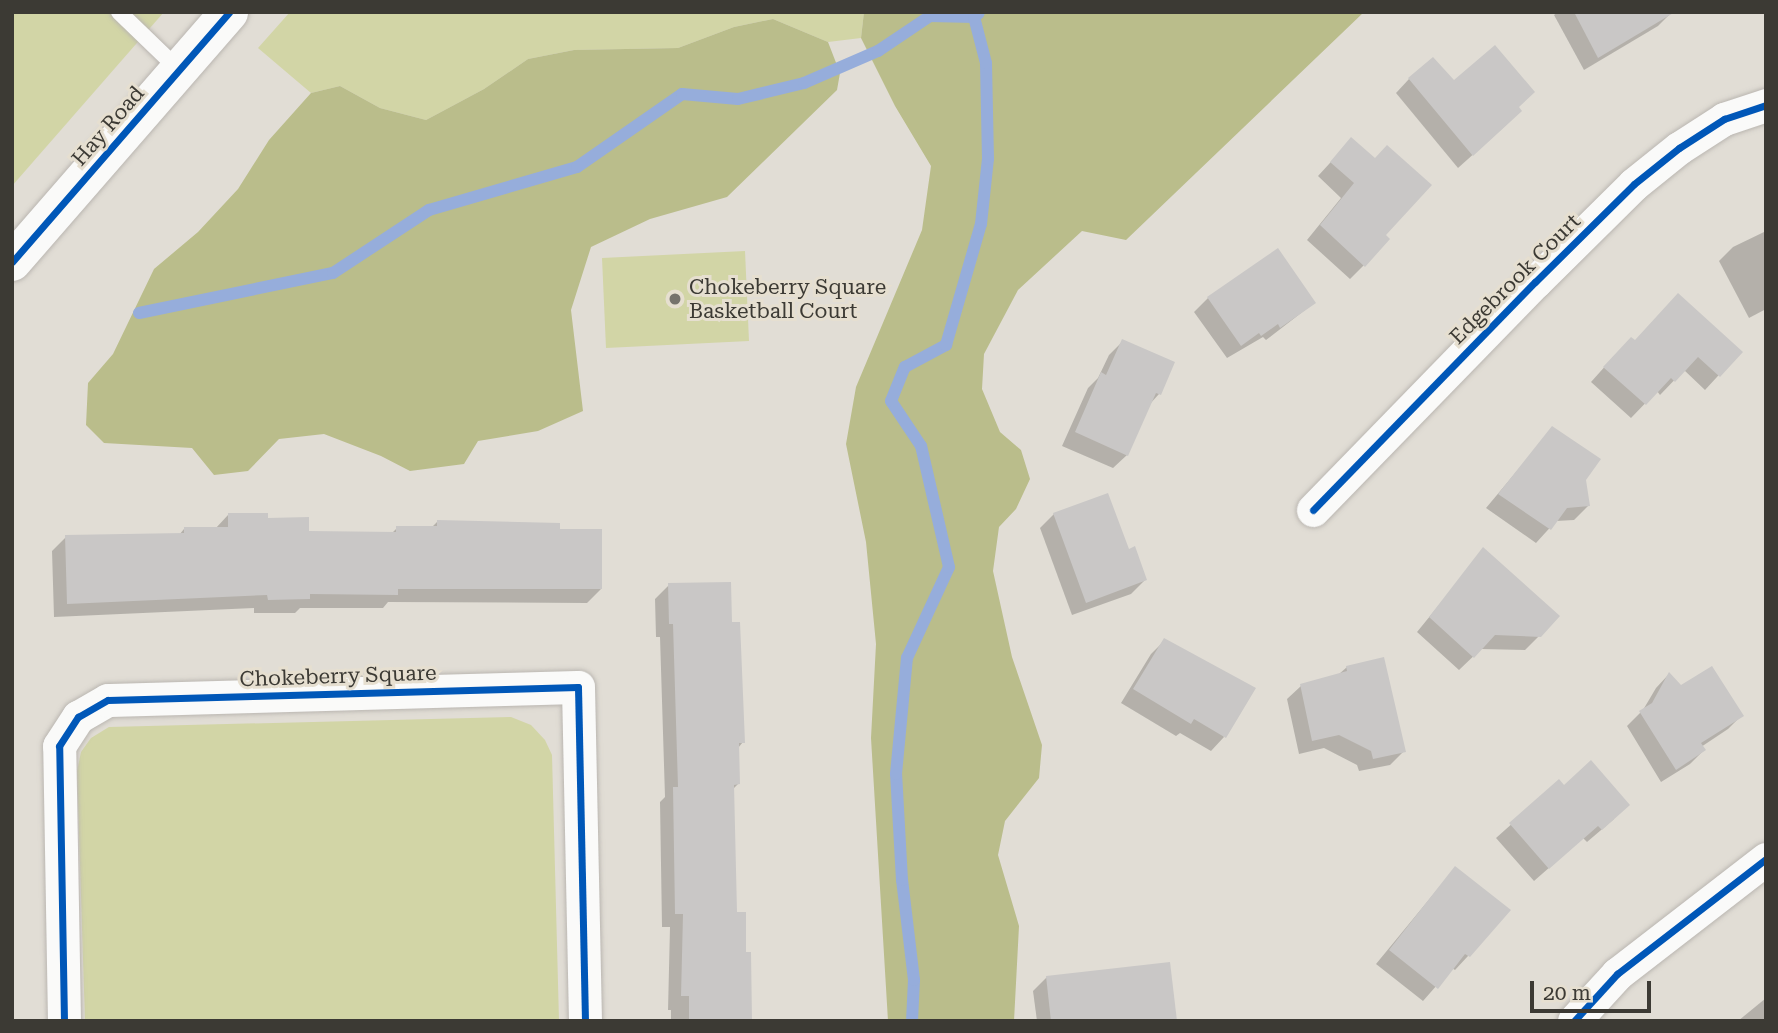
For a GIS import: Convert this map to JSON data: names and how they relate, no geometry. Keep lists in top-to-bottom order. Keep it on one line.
{"streets":{"street":["Hay Road","Edgebrook Court","Chokeberry Square"]},"places":["Chokeberry Square Basketball Court"],"scale_bar":"20 m"}
